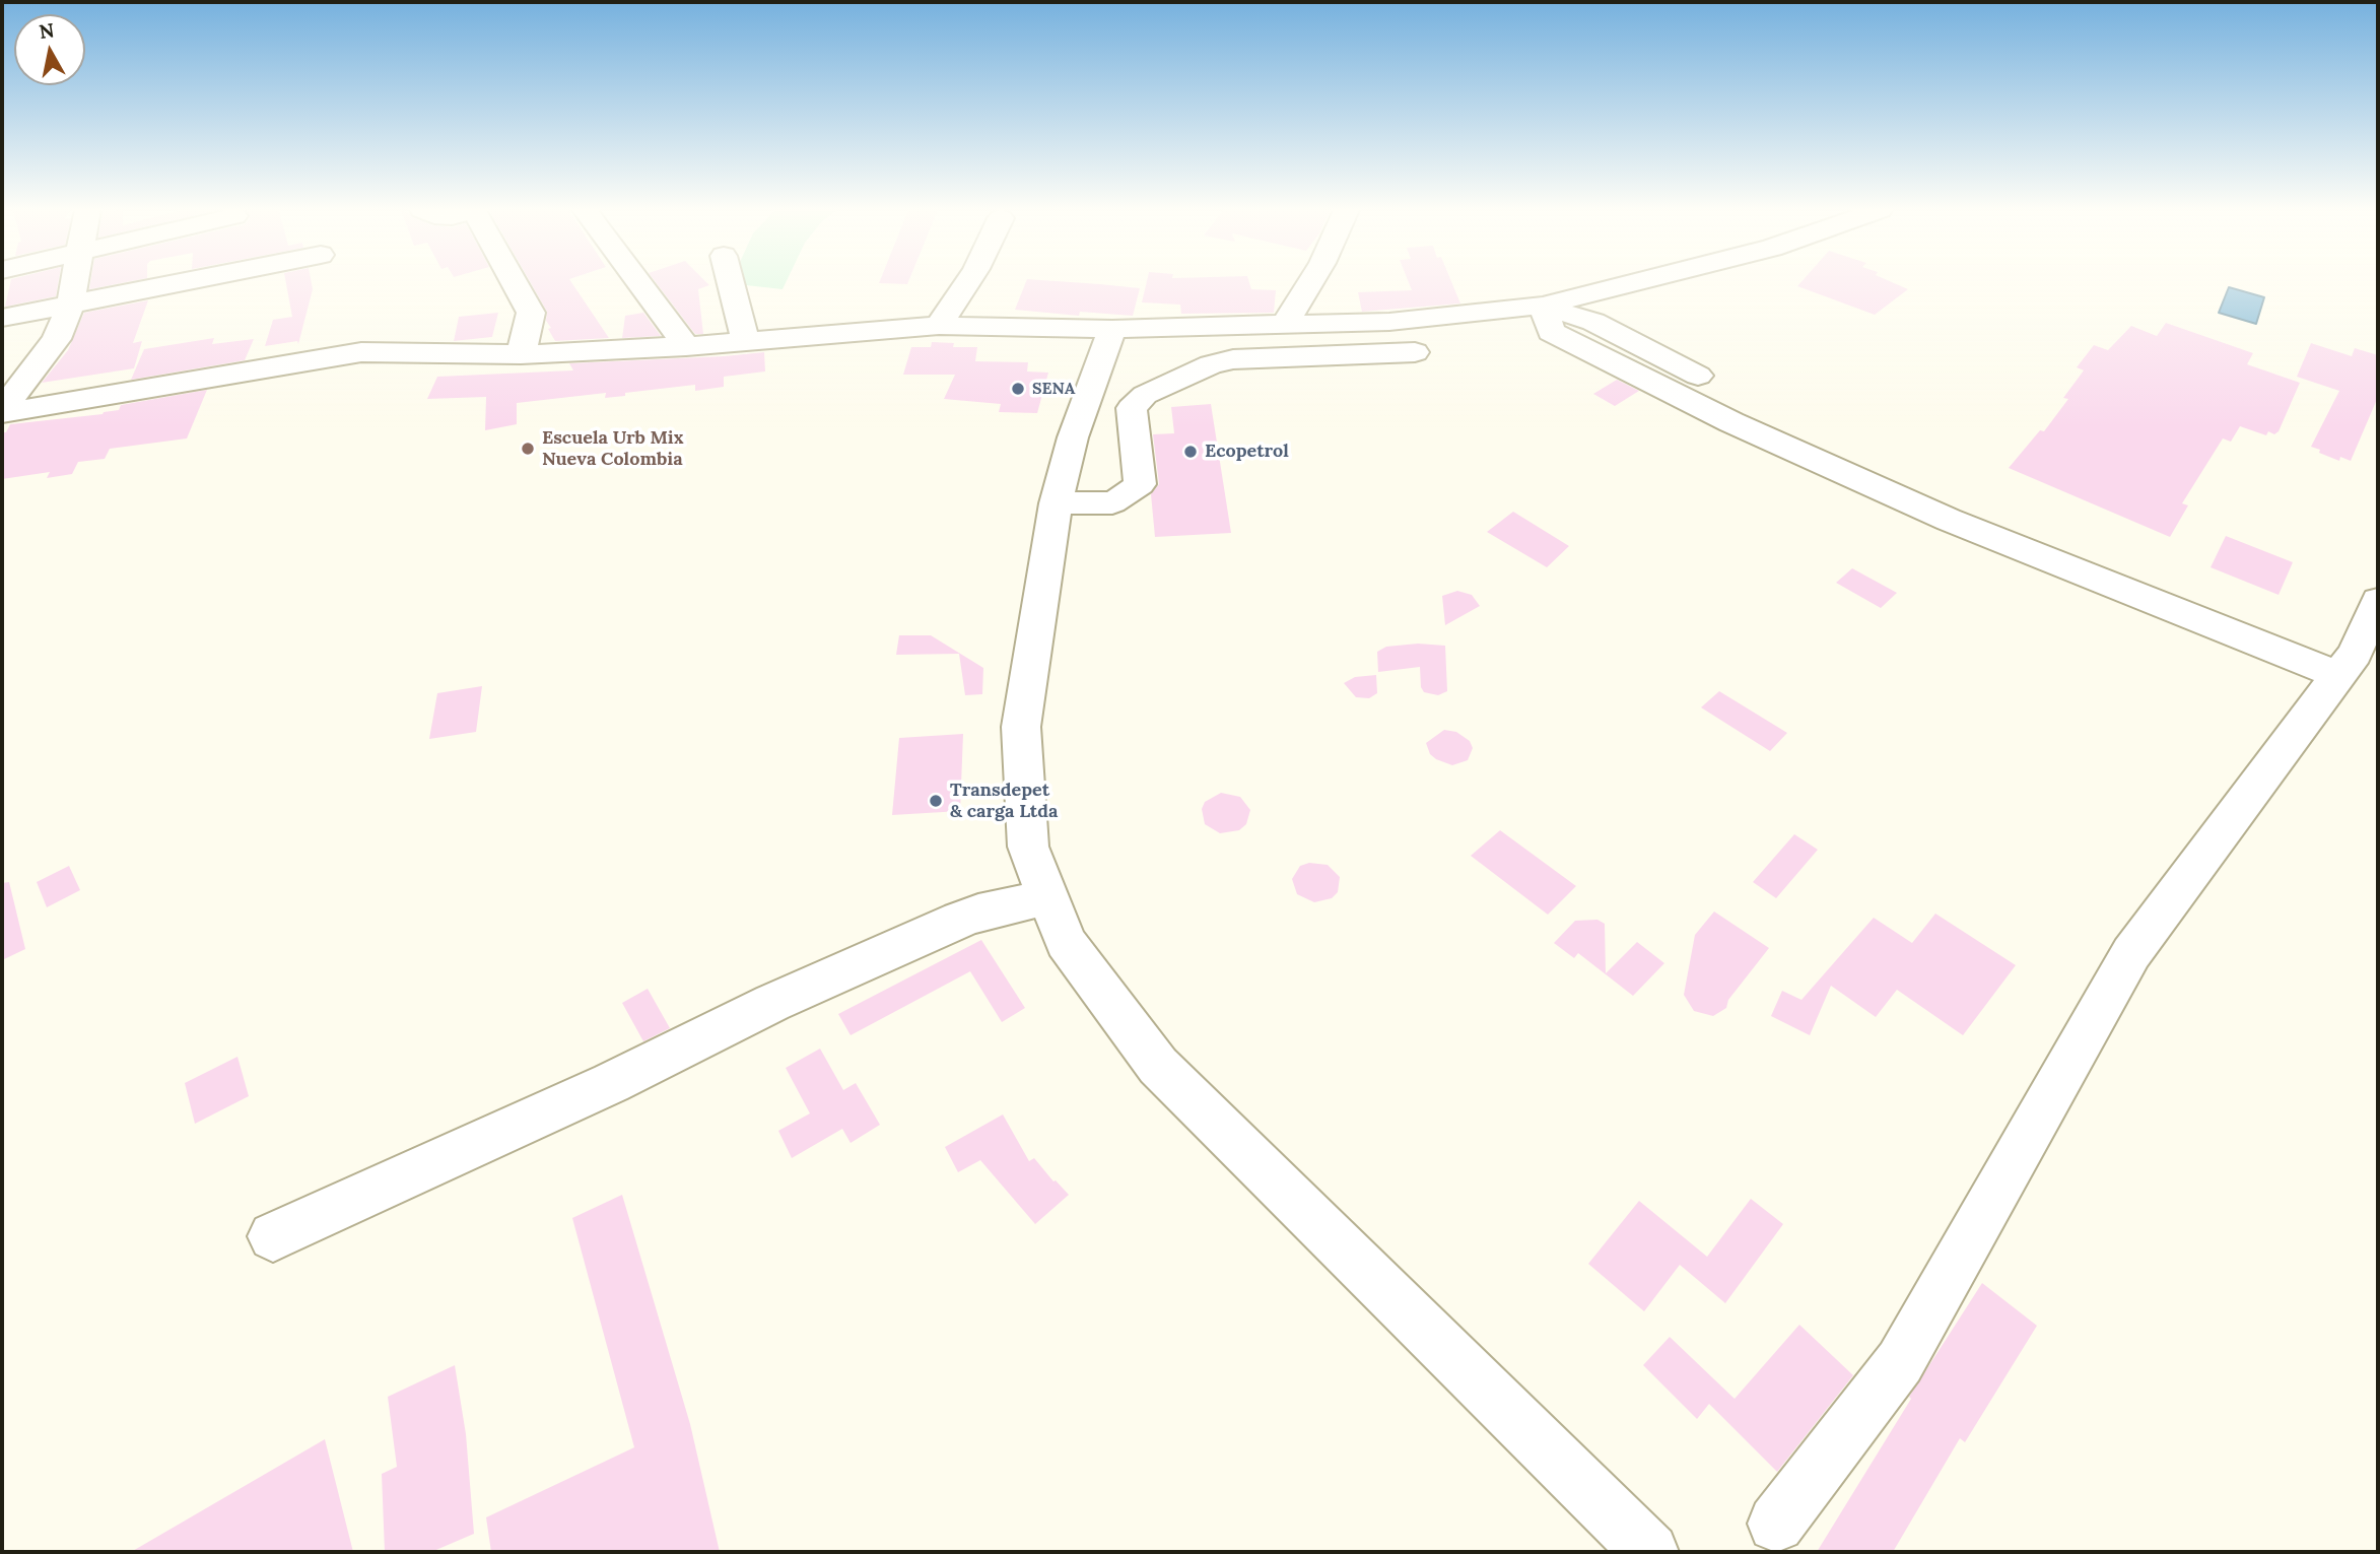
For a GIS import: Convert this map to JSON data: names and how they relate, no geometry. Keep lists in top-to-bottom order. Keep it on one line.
{"places":["SENA","Escuela Urb Mix Nueva Colombia","Ecopetrol","Transdepet & carga Ltda"],"north":"top"}
